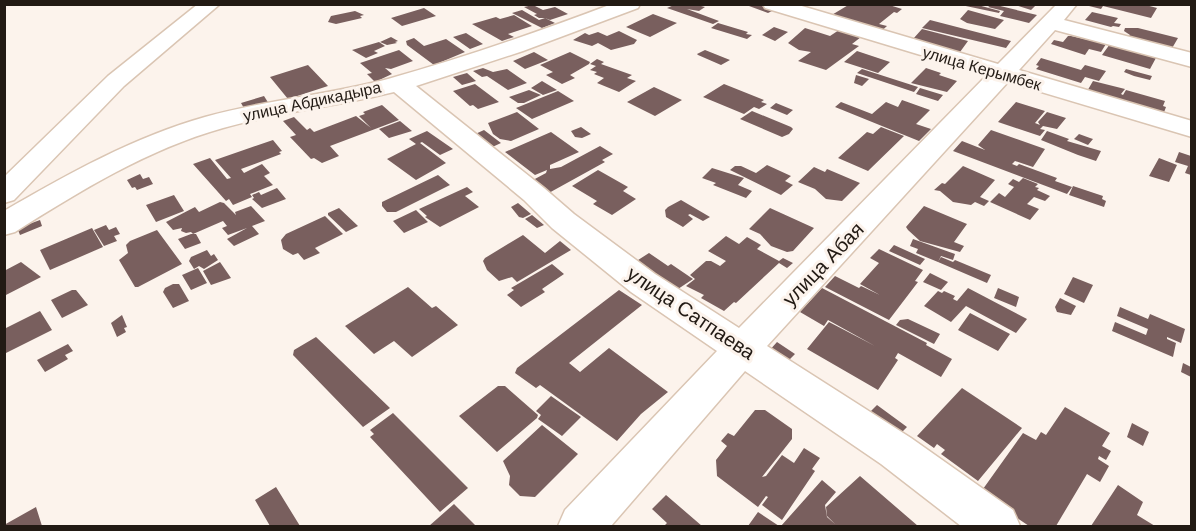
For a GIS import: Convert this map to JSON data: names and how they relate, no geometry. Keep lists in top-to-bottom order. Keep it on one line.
{"streets":{"street":["улица Керымбек","улица Абдикадыра","улица Абая","улица Сатпаева"]},"crossings":[["улица Керымбек","улица Абая"],["улица Абдикадыра","улица Сатпаева"],["улица Абая","улица Сатпаева"]]}
